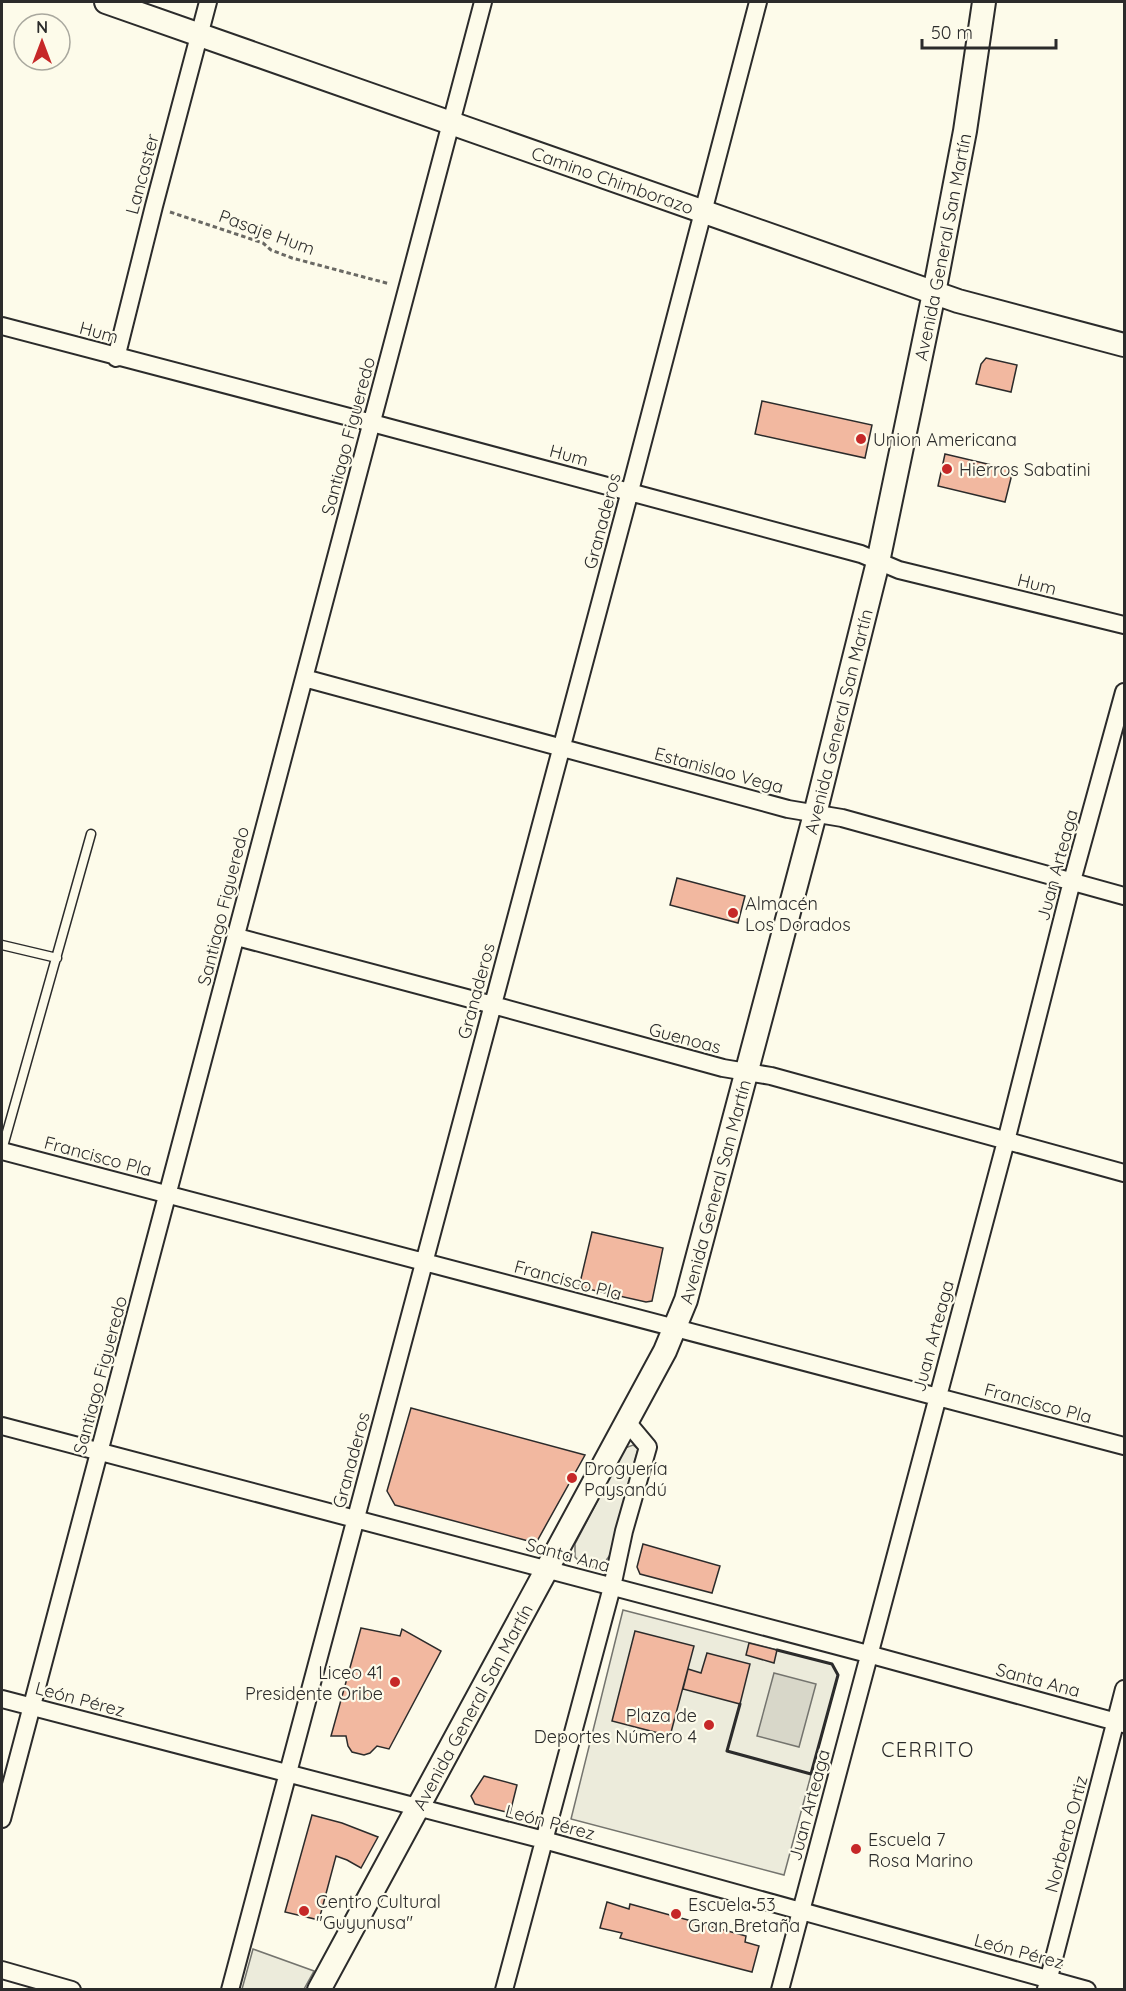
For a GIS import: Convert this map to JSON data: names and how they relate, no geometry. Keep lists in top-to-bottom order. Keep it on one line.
{"streets":{"main road":["Camino Chimborazo","Avenida General San Martín"],"street":["Lancaster","Hum","Santiago Figueredo","Granaderos","Estanislao Vega","Juan Arteaga","Guenoas","Francisco Pla","Santa Ana","León Pérez","Norberto Ortiz"],"path":["Pasaje Hum"]},"crossings":[["Lancaster","Camino Chimborazo"],["Lancaster","Pasaje Hum"],["Lancaster","Hum"],["Camino Chimborazo","Avenida General San Martín"],["Camino Chimborazo","Santiago Figueredo"],["Camino Chimborazo","Granaderos"],["Pasaje Hum","Santiago Figueredo"],["Avenida General San Martín","Hum"],["Avenida General San Martín","Estanislao Vega"],["Avenida General San Martín","Guenoas"],["Avenida General San Martín","Francisco Pla"],["Avenida General San Martín","Santa Ana"],["Avenida General San Martín","León Pérez"],["Hum","Santiago Figueredo"],["Hum","Granaderos"],["Santiago Figueredo","Estanislao Vega"],["Santiago Figueredo","Guenoas"],["Santiago Figueredo","Francisco Pla"],["Santiago Figueredo","Santa Ana"],["Santiago Figueredo","León Pérez"],["Granaderos","Estanislao Vega"],["Granaderos","Guenoas"],["Granaderos","Francisco Pla"],["Granaderos","Santa Ana"],["Granaderos","León Pérez"],["Estanislao Vega","Juan Arteaga"],["Juan Arteaga","Guenoas"],["Juan Arteaga","Francisco Pla"],["Juan Arteaga","Santa Ana"],["Juan Arteaga","León Pérez"],["Santa Ana","Norberto Ortiz"],["León Pérez","Norberto Ortiz"]],"districts":["CERRITO"],"places":["Union Americana","Hierros Sabatini","Almacén Los Dorados","Droguería Paysandú","Liceo 41 Presidente Oribe","Plaza de Deportes Número 4","Escuela 7 Rosa Marino","Centro Cultural \"Guyunusa\"","Escuela 53 Gran Bretaña"],"scale_bar":"50 m","north":"top"}
